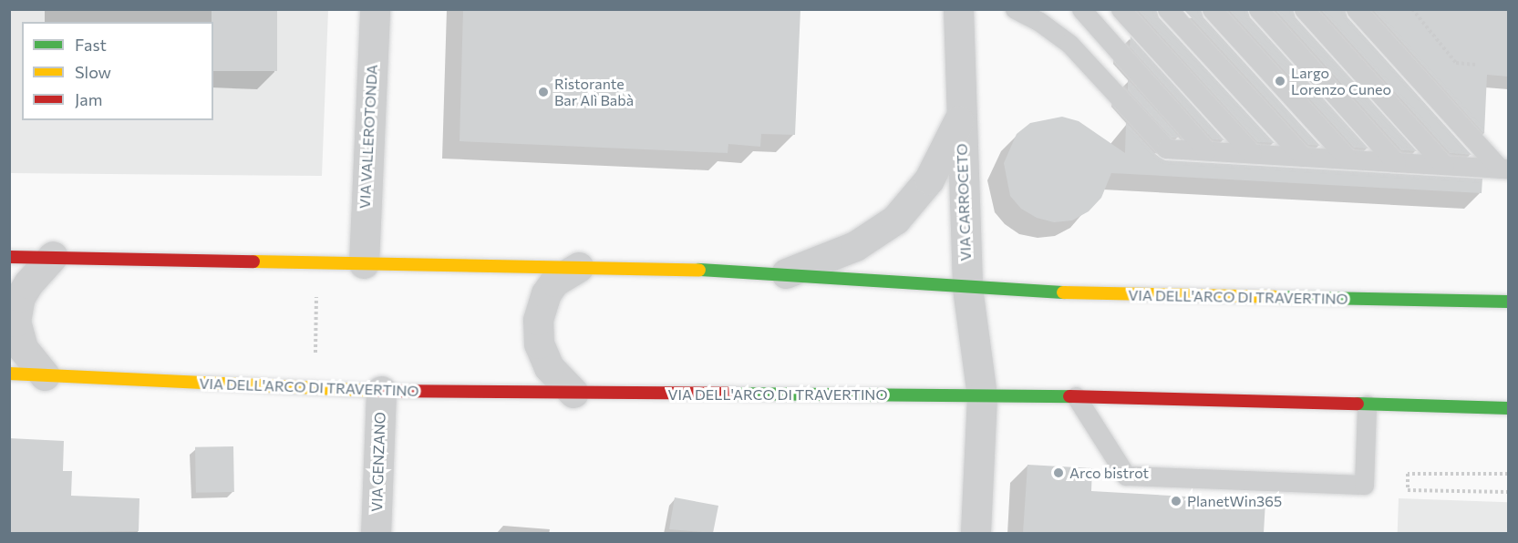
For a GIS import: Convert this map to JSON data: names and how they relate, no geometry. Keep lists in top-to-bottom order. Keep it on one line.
{"streets":{"main road":["VIA DELL'ARCO DI TRAVERTINO"],"street":["VIA VALLEROTONDA","VIA CARROCETO","VIA GENZANO"]},"crossings":[["VIA VALLEROTONDA","VIA DELL'ARCO DI TRAVERTINO"],["VIA CARROCETO","VIA DELL'ARCO DI TRAVERTINO"],["VIA DELL'ARCO DI TRAVERTINO","VIA GENZANO"]],"places":["Largo Lorenzo Cuneo","Ristorante Bar Alì Babà","Arco bistrot","PlanetWin365"],"legend":["Fast","Slow","Jam"]}
